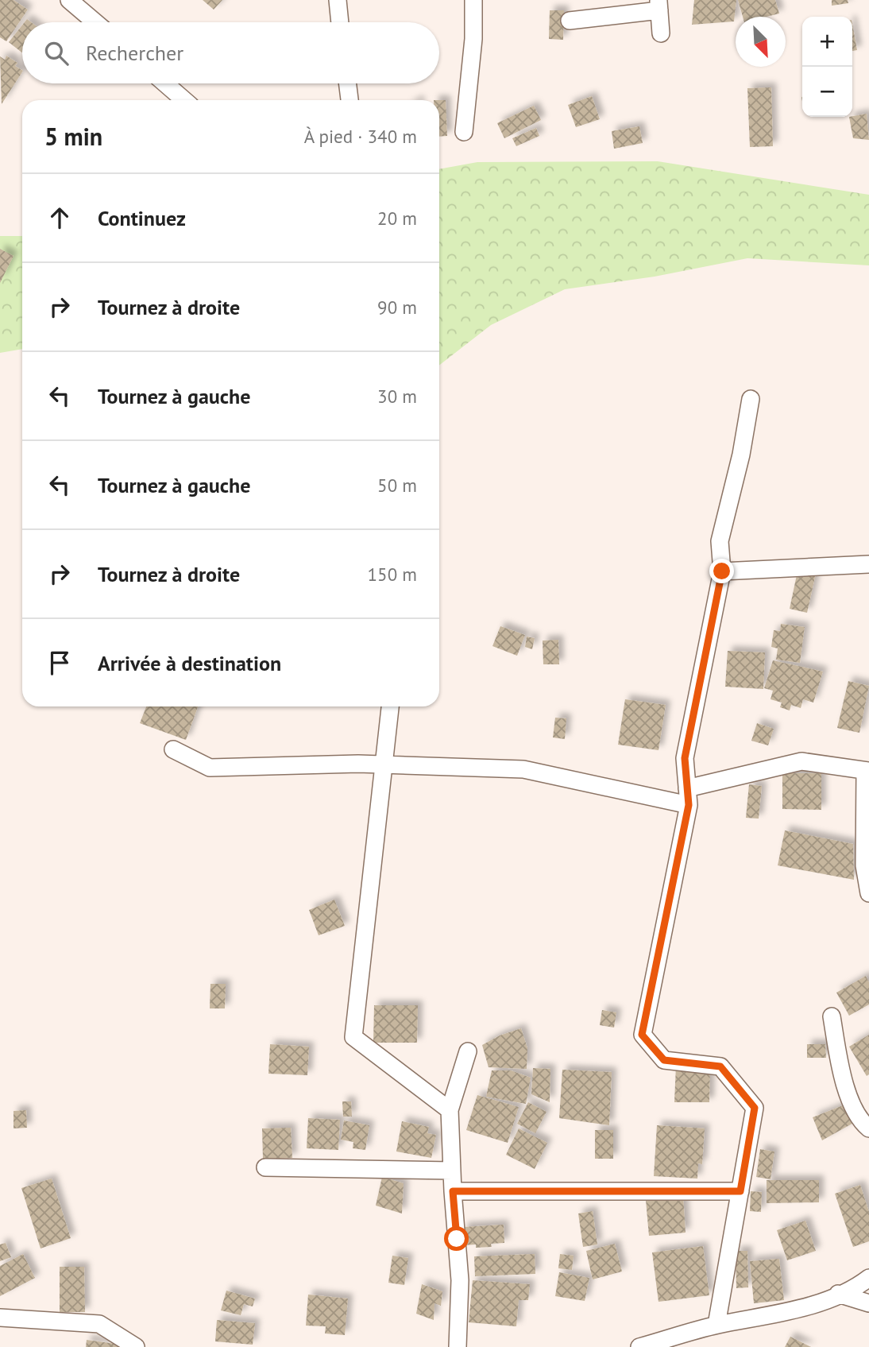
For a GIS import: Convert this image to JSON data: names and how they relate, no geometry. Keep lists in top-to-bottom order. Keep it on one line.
{"north":"bottom right","page":{"map_buttons":["+","−"],"search":"Rechercher","heading":["5 min","À pied · 340 m"],"list":[["Continuez","20 m"],["Tournez à droite","90 m"],["Tournez à gauche","30 m"],["Tournez à gauche","50 m"],["Tournez à droite","150 m"],"Arrivée à destination"]}}
